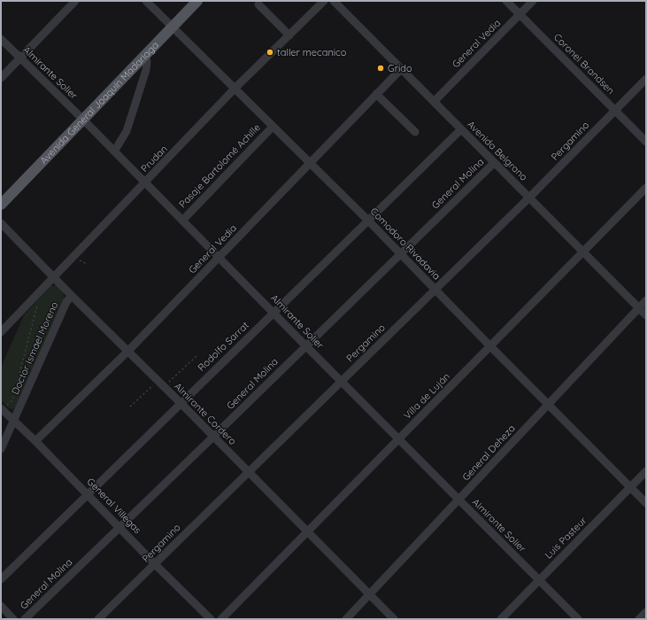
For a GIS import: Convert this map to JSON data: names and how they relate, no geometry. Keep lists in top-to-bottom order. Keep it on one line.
{"streets":{"main road":["Avenida General Joaquín Madariaga"],"street":["General Vedia","Coronel Brandsen","Almirante Solier","Pergamino","Avenida Belgrano","Prudan","Pasaje Bartolomé Achille","General Molina","Comodoro Rivadavia","Rodolfo Sarrat","Doctor Ismael Moreno","Villa de Luján","Almirante Cordero","General Deheza","General Villegas","Luis Pasteur"]},"crossings":[["General Vedia","Coronel Brandsen"],["General Vedia","Almirante Solier"],["General Vedia","Avenida Belgrano"],["General Vedia","Comodoro Rivadavia"],["General Vedia","Almirante Cordero"],["General Vedia","General Villegas"],["Coronel Brandsen","Pergamino"],["Almirante Solier","Avenida General Joaquín Madariaga"],["Almirante Solier","Pergamino"],["Almirante Solier","Prudan"],["Almirante Solier","Pasaje Bartolomé Achille"],["Almirante Solier","General Molina"],["Almirante Solier","Rodolfo Sarrat"],["Almirante Solier","Villa de Luján"],["Almirante Solier","General Deheza"],["Almirante Solier","Luis Pasteur"],["Avenida General Joaquín Madariaga","Comodoro Rivadavia"],["Pergamino","Avenida Belgrano"],["Pergamino","Comodoro Rivadavia"],["Pergamino","Almirante Cordero"],["Pergamino","General Villegas"],["Avenida Belgrano","General Molina"],["Avenida Belgrano","Rodolfo Sarrat"],["Avenida Belgrano","Villa de Luján"],["Avenida Belgrano","General Deheza"],["Prudan","Comodoro Rivadavia"],["Prudan","Almirante Cordero"],["Pasaje Bartolomé Achille","Comodoro Rivadavia"],["General Molina","Comodoro Rivadavia"],["General Molina","Almirante Cordero"],["General Molina","General Villegas"],["Comodoro Rivadavia","Rodolfo Sarrat"],["Comodoro Rivadavia","Villa de Luján"],["Comodoro Rivadavia","General Deheza"],["Comodoro Rivadavia","Luis Pasteur"],["Rodolfo Sarrat","Almirante Cordero"],["Rodolfo Sarrat","General Villegas"],["Doctor Ismael Moreno","Almirante Cordero"],["Doctor Ismael Moreno","General Villegas"],["Villa de Luján","Almirante Cordero"],["Almirante Cordero","General Deheza"]],"places":["taller mecanico","Grido"]}
